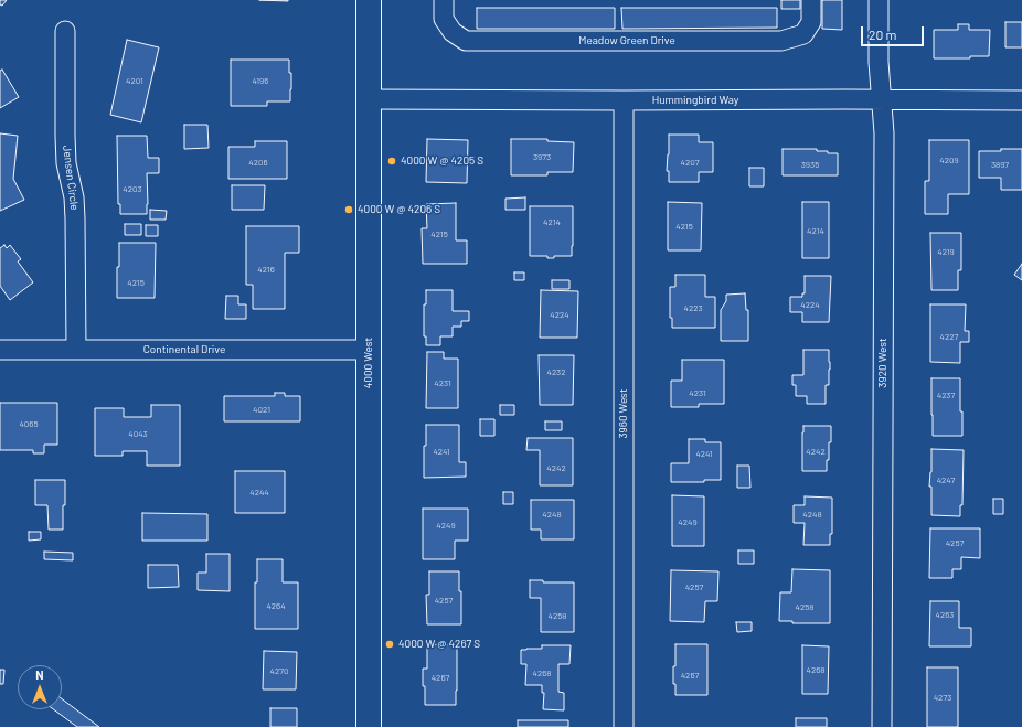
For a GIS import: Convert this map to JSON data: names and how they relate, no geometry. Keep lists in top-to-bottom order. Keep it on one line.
{"streets":{"street":["Meadow Green Drive","Hummingbird Way","Jensen Circle","Continental Drive","4000 West","3920 West","3960 West"]},"crossings":[["Hummingbird Way","4000 West"],["Hummingbird Way","3920 West"],["Hummingbird Way","3960 West"],["Jensen Circle","Continental Drive"],["Continental Drive","4000 West"]],"places":["4000 W @ 4205 S","4000 W @ 4206 S","4000 W @ 4267 S"],"house_numbers":["4201","4196","3973","4209","4206","4207","3935","3897","4203","4214","4215","4214","4215","4219","4216","4215","4224","4223","4224","4227","4232","4231","4231","4237","4021","4065","4043","4241","4242","4241","4242","4247","4244","4248","4248","4249","4249","4257","4257","4257","4264","4258","4263","4258","4268","4270","4268","4267","4267","4273"],"scale_bar":"20 m","north":"top"}
